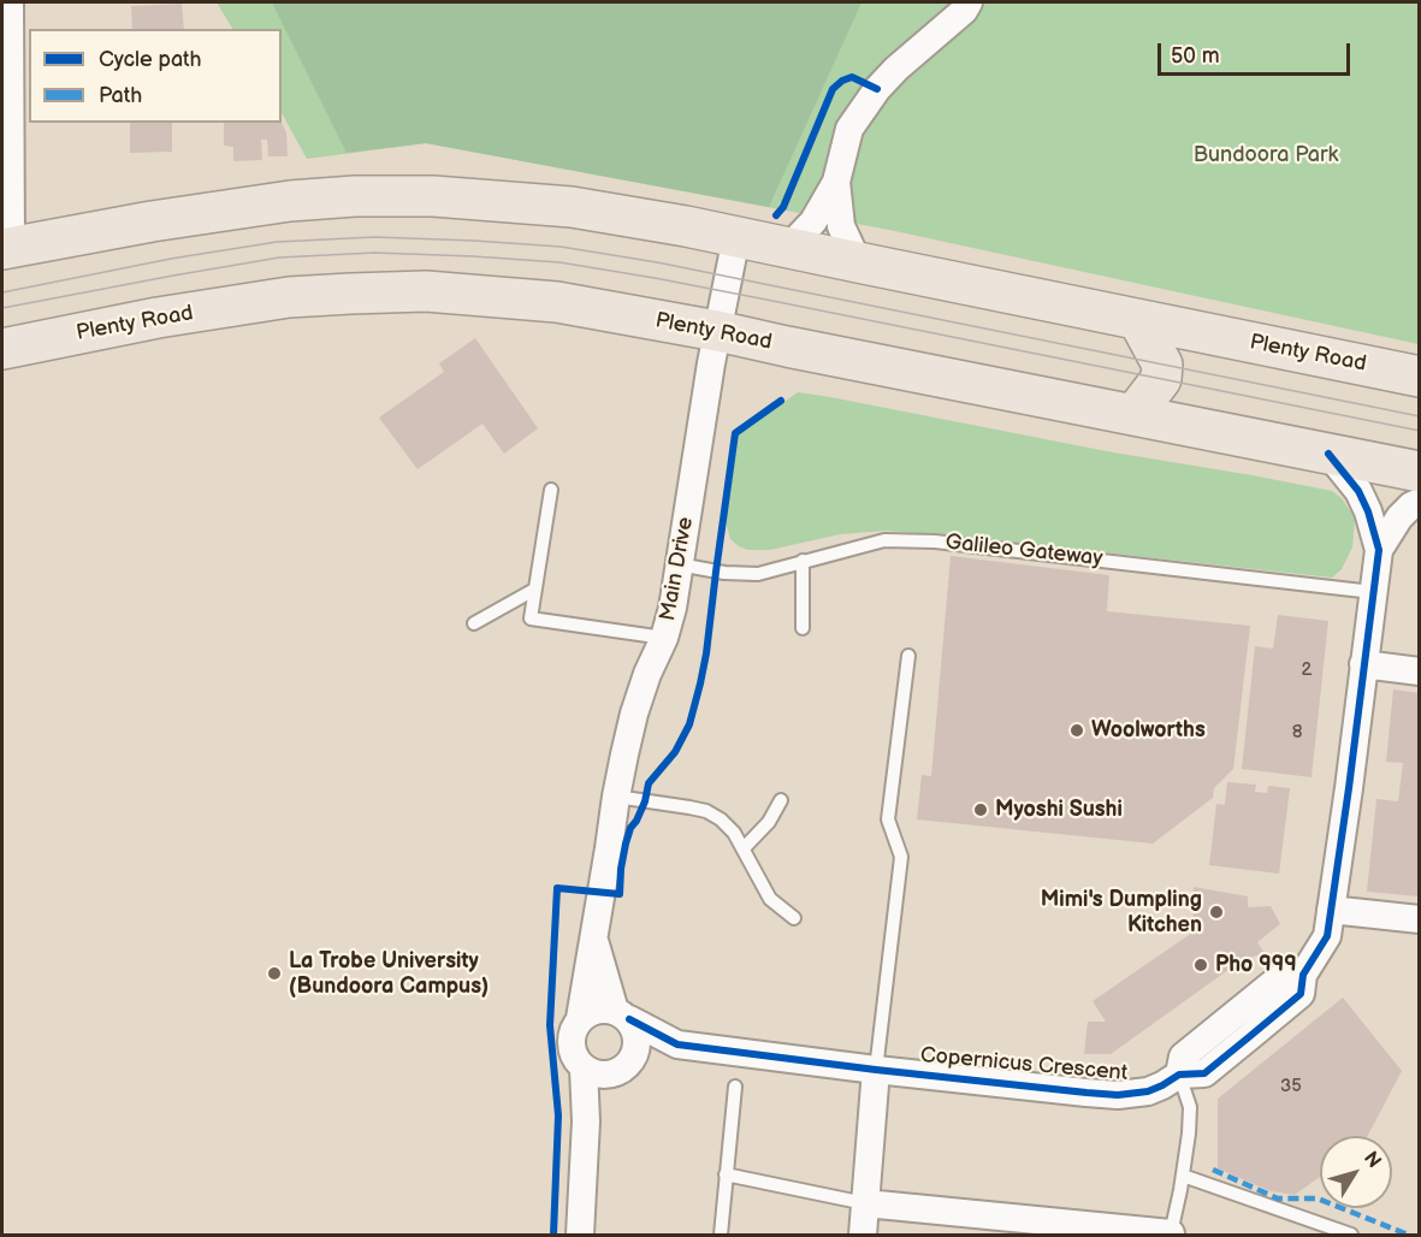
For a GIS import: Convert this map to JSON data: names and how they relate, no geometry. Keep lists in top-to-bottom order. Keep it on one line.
{"streets":{"highway":["Plenty Road"],"street":["Main Drive","Copernicus Crescent"],"lane":["Galileo Gateway"]},"crossings":[["Plenty Road","Main Drive"],["Galileo Gateway","Main Drive"],["Main Drive","Copernicus Crescent"]],"parks":["Bundoora Park"],"places":["Woolworths","Myoshi Sushi","Mimi's Dumpling Kitchen","Pho 999","La Trobe University (Bundoora Campus)"],"house_numbers":["2","8","35"],"legend":["Cycle path","Path"],"scale_bar":"50 m","north":"top right"}
